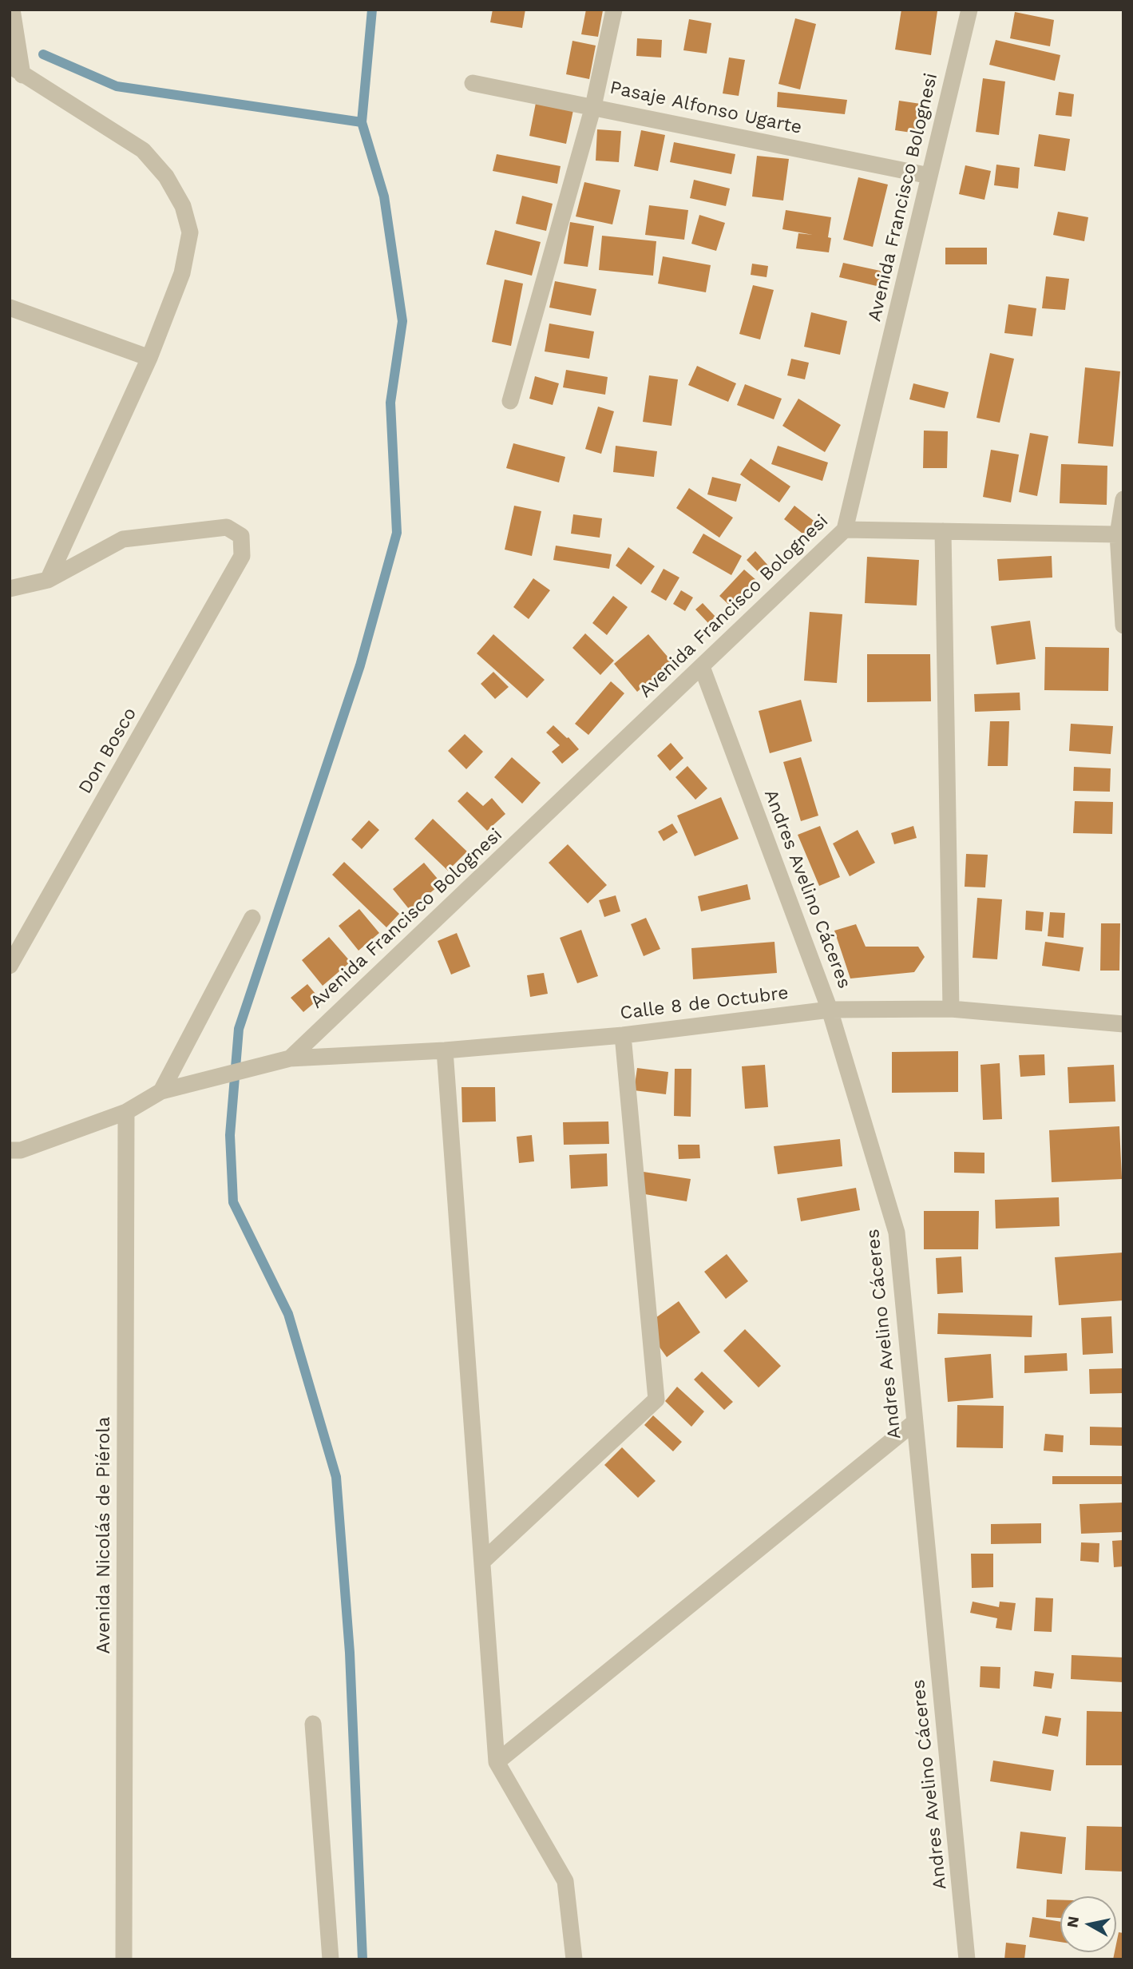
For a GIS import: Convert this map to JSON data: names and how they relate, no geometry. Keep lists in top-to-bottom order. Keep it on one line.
{"streets":{"street":["Pasaje Alfonso Ugarte","Avenida Francisco Bolognesi","Don Bosco","Andres Avelino Cáceres","Calle 8 de Octubre","Avenida Nicolás de Piérola"]},"crossings":[["Pasaje Alfonso Ugarte","Avenida Francisco Bolognesi"],["Avenida Francisco Bolognesi","Andres Avelino Cáceres"],["Avenida Francisco Bolognesi","Calle 8 de Octubre"],["Andres Avelino Cáceres","Calle 8 de Octubre"],["Calle 8 de Octubre","Avenida Nicolás de Piérola"]],"north":"left"}
